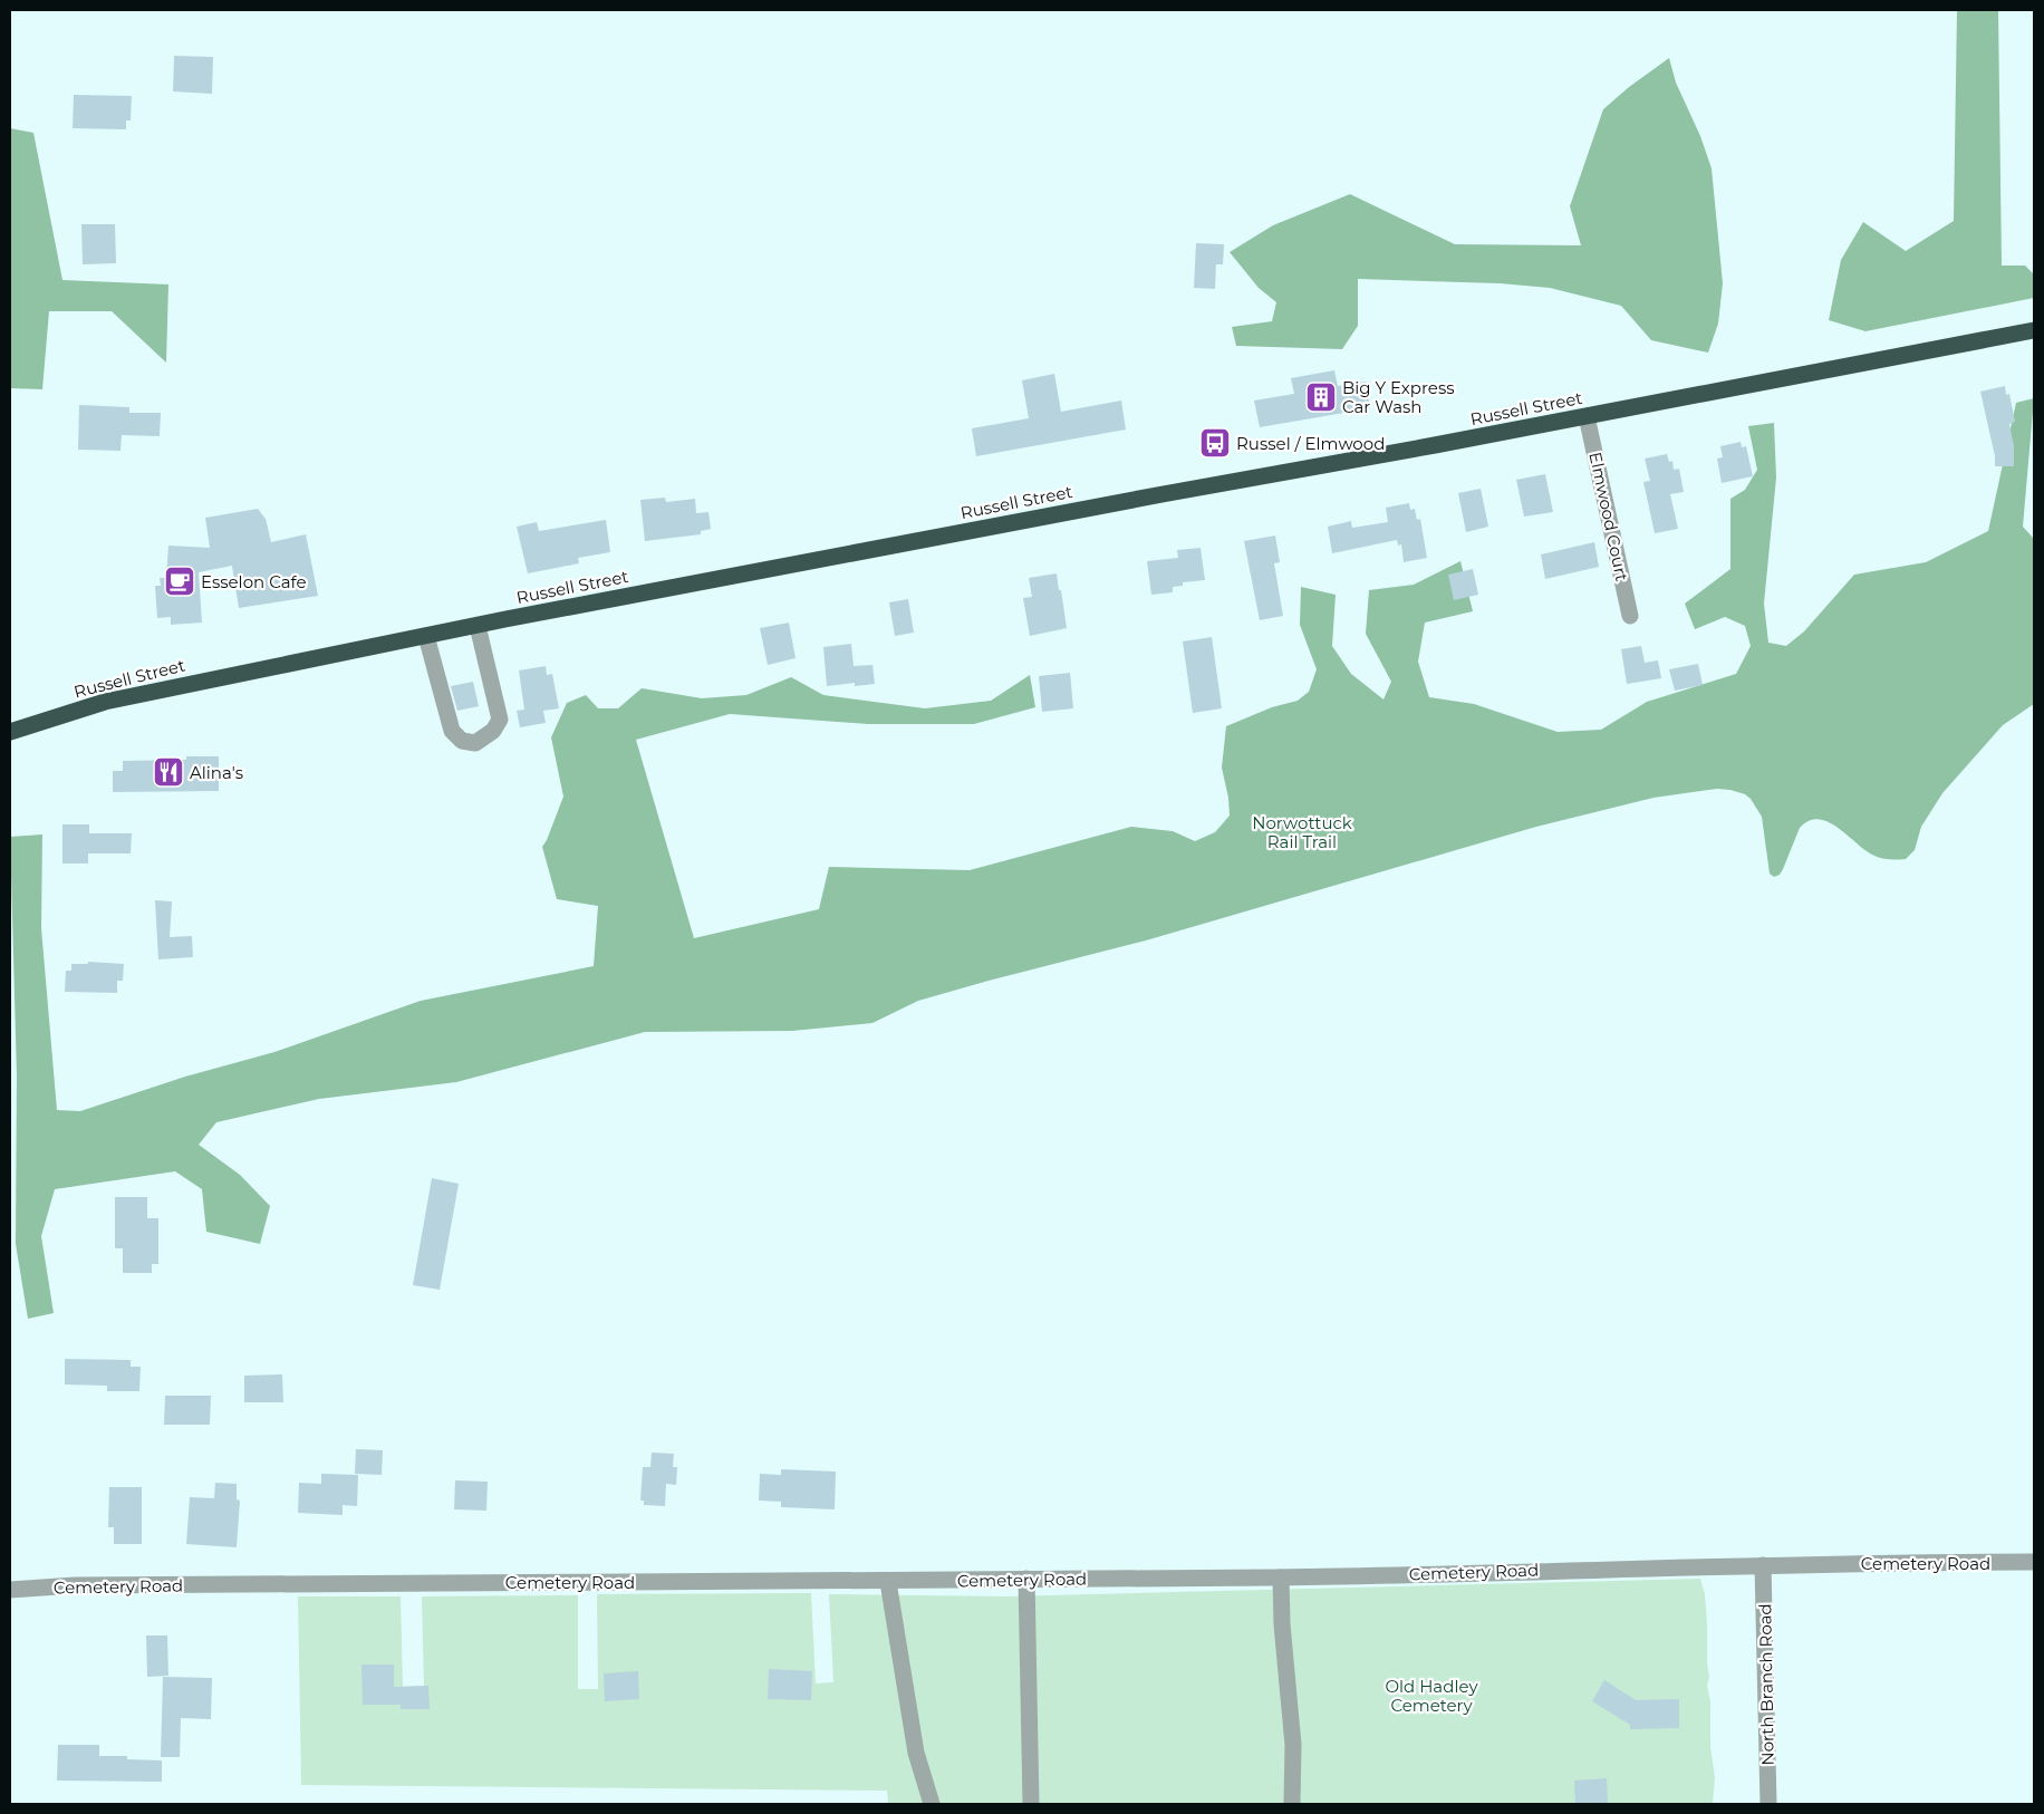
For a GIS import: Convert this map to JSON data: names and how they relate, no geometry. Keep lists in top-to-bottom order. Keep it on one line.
{"streets":{"highway":["Russell Street"],"street":["Elmwood Court","Cemetery Road","North Branch Road"]},"crossings":[["Russell Street","Elmwood Court"],["Cemetery Road","North Branch Road"]],"parks":["Norwottuck Rail Trail","Old Hadley Cemetery"],"places":{"building":["Big Y Express Car Wash"],"bus stop":["Russel / Elmwood"],"cafe":["Esselon Cafe"],"restaurant":["Alina's"]}}
